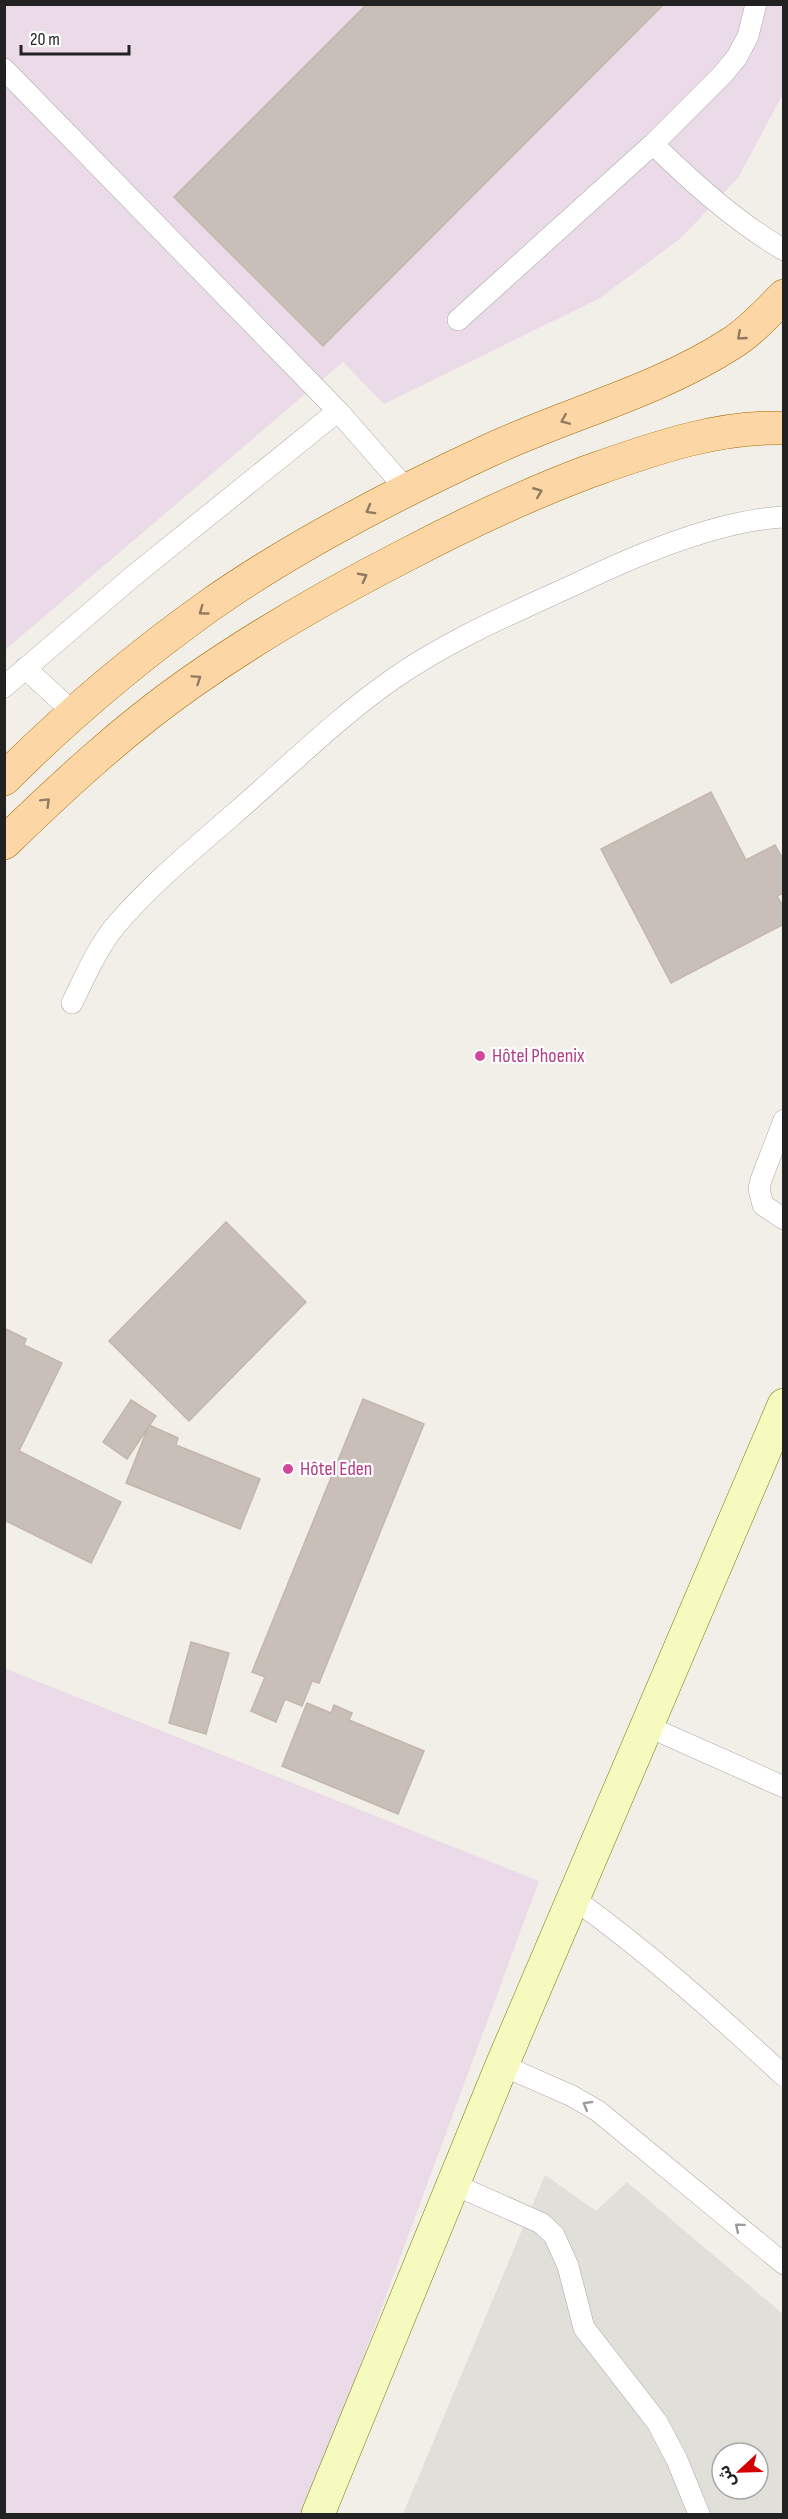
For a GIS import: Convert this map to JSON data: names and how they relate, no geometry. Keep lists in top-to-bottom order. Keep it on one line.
{"places":["Hôtel Phoenix","Hôtel Eden"],"scale_bar":"20 m","north":"left"}
